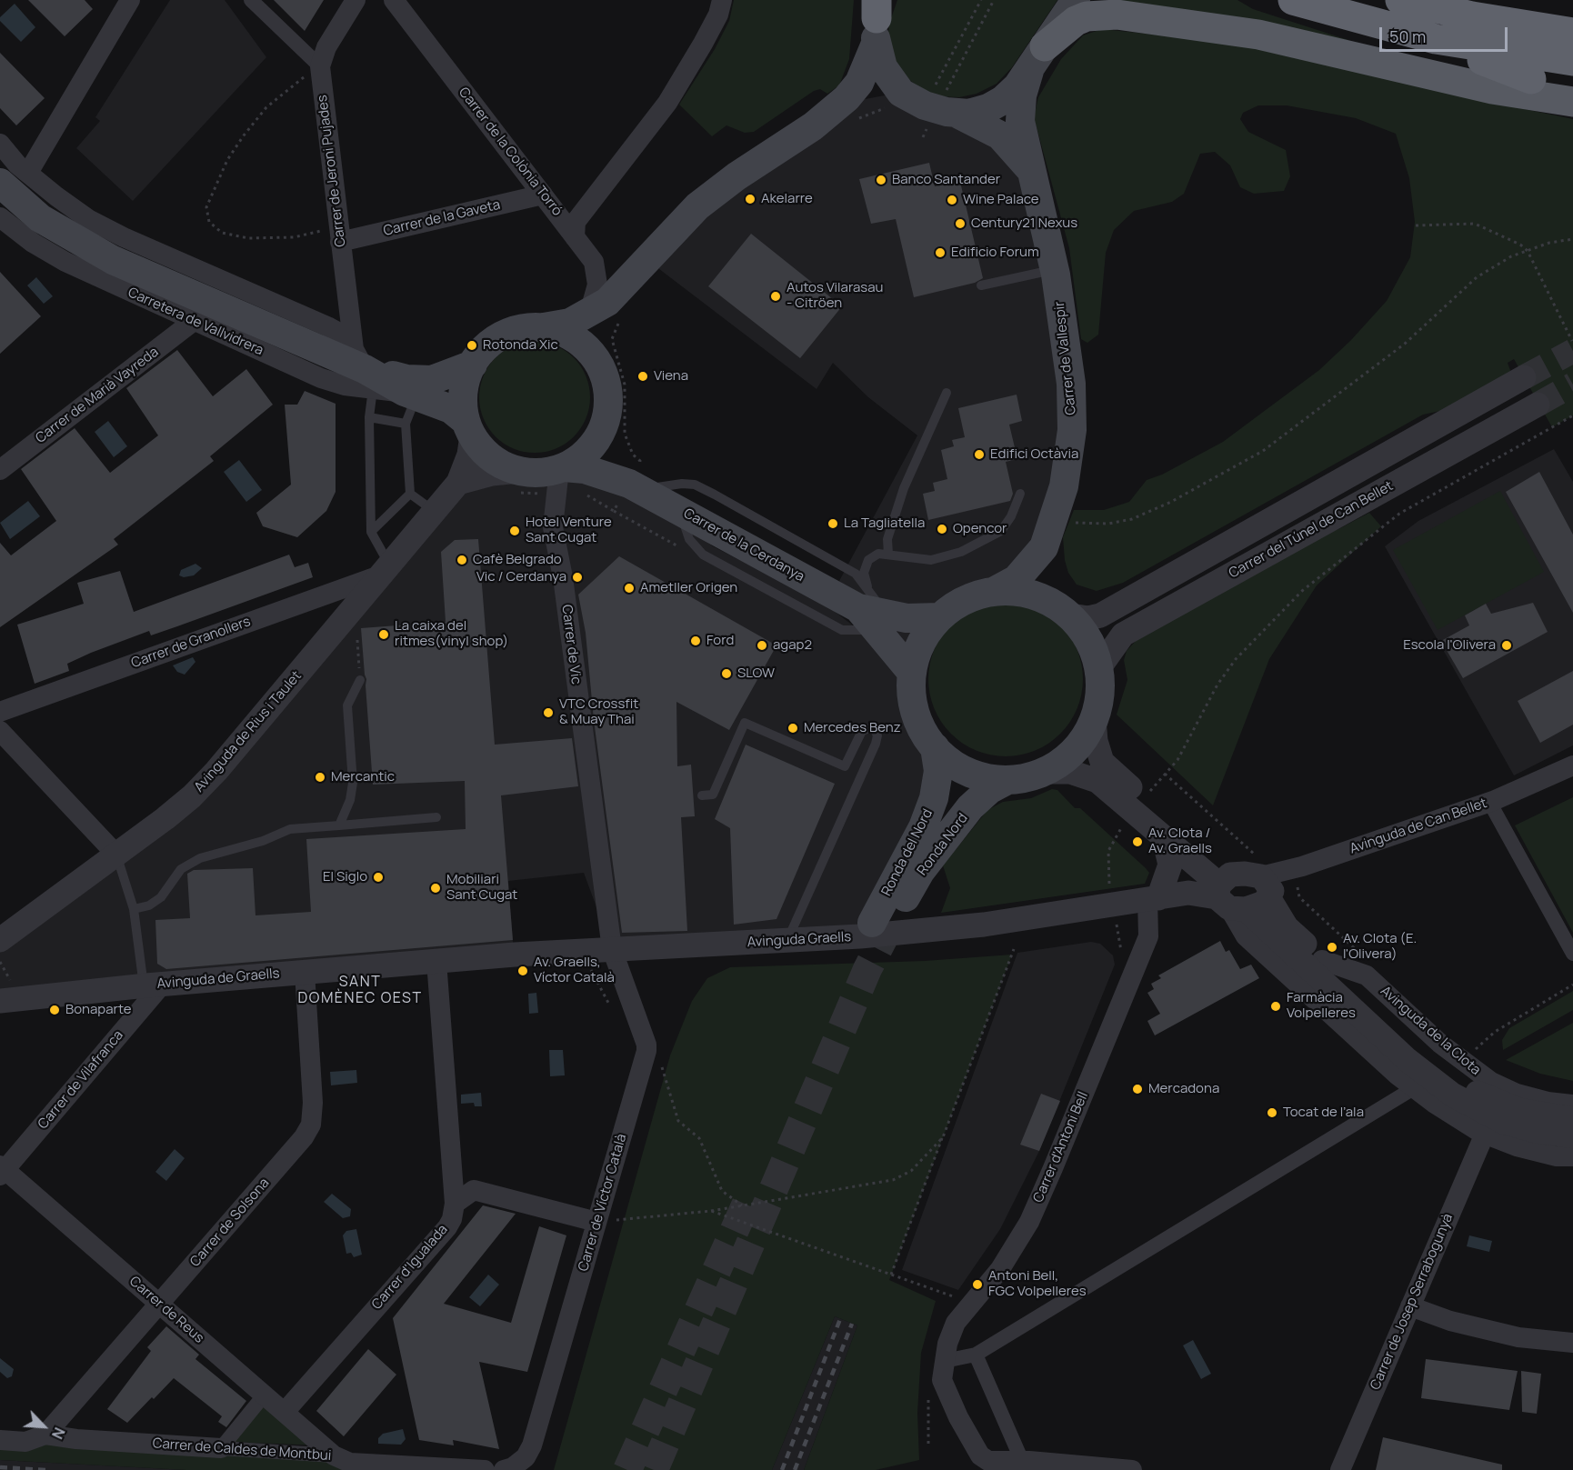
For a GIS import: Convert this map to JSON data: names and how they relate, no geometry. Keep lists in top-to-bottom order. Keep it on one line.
{"streets":{"main road":["Carretera de Vallvidrera","Carrer de Vallespir","Carrer de la Cerdanya","Ronda Nord","Ronda del Nord"],"street":["Carrer de la Colònia Torró","Carrer de Jeroni Pujades","Carrer de la Gaveta","Carrer de Marià Vayreda","Carrer del Túnel de Can Bellet","Carrer de Granollers","Carrer de Vic","Avinguda de Rius i Taulet","Avinguda de Can Bellet","Avinguda Graells","Avinguda de Graells","Avinguda de la Clota","Carrer de Vilafranca","Carrer d'Antoni Bell","Carrer de Víctor Català","Carrer de Solsona","Carrer d'Igualada","Carrer de Josep Serrabogunyà","Carrer de Reus","Carrer de Caldes de Montbui"]},"crossings":[["Carrer de la Colònia Torró","Carrer de la Gaveta"],["Carrer de Jeroni Pujades","Carrer de la Gaveta"],["Carrer de Jeroni Pujades","Carretera de Vallvidrera"],["Carretera de Vallvidrera","Carrer de Marià Vayreda"],["Carretera de Vallvidrera","Carrer de la Cerdanya"],["Carretera de Vallvidrera","Carrer de Vic"],["Carretera de Vallvidrera","Avinguda de Rius i Taulet"],["Carrer de Vallespir","Carrer del Túnel de Can Bellet"],["Carrer de Vallespir","Carrer de la Cerdanya"],["Carrer de Vallespir","Ronda Nord"],["Carrer de Vallespir","Ronda del Nord"],["Carrer del Túnel de Can Bellet","Carrer de la Cerdanya"],["Carrer del Túnel de Can Bellet","Ronda Nord"],["Carrer del Túnel de Can Bellet","Ronda del Nord"],["Carrer de la Cerdanya","Carrer de Vic"],["Carrer de la Cerdanya","Avinguda de Rius i Taulet"],["Carrer de la Cerdanya","Ronda Nord"],["Carrer de la Cerdanya","Ronda del Nord"],["Carrer de Granollers","Avinguda de Rius i Taulet"],["Carrer de Vic","Avinguda de Rius i Taulet"],["Carrer de Vic","Avinguda Graells"],["Carrer de Vic","Carrer de Víctor Català"],["Avinguda de Can Bellet","Avinguda Graells"],["Avinguda de Can Bellet","Avinguda de la Clota"],["Ronda Nord","Ronda del Nord"],["Avinguda Graells","Avinguda de Graells"],["Avinguda Graells","Avinguda de la Clota"],["Avinguda Graells","Carrer d'Antoni Bell"],["Avinguda Graells","Carrer de Víctor Català"],["Avinguda Graells","Carrer d'Igualada"],["Avinguda de Graells","Carrer de Vilafranca"],["Avinguda de Graells","Carrer de Solsona"],["Avinguda de Graells","Carrer d'Igualada"],["Carrer de Vilafranca","Carrer de Reus"],["Carrer de Solsona","Carrer de Reus"],["Carrer de Solsona","Carrer de Caldes de Montbui"],["Carrer d'Igualada","Carrer de Reus"],["Carrer de Reus","Carrer de Caldes de Montbui"]],"districts":["SANT DOMÈNEC OEST"],"places":["Banco Santander","Akelarre","Wine Palace","Century21 Nexus","Edificio Forum","Autos Vilarasau - Citröen","Rotonda Xic","Viena","Edifici Octàvia","La Tagliatella","Opencor","Hotel Venture Sant Cugat","Cafè Belgrado","Vic / Cerdanya","Ametller Origen","La caixa del ritmes(vinyl shop)","Ford","agap2","Escola l'Olivera","SLOW","VTC Crossfit & Muay Thai","Mercedes Benz","Mercantic","Av. Clota / Av. Graells","El Siglo","Mobiliari Sant Cugat","Av. Clota (E. l'Olivera)","Av. Graells, Víctor Català","Farmàcia Volpelleres","Bonaparte","Mercadona","Tocat de l’ala","Antoni Bell, FGC Volpelleres"],"scale_bar":"50 m","north":"bottom right"}
